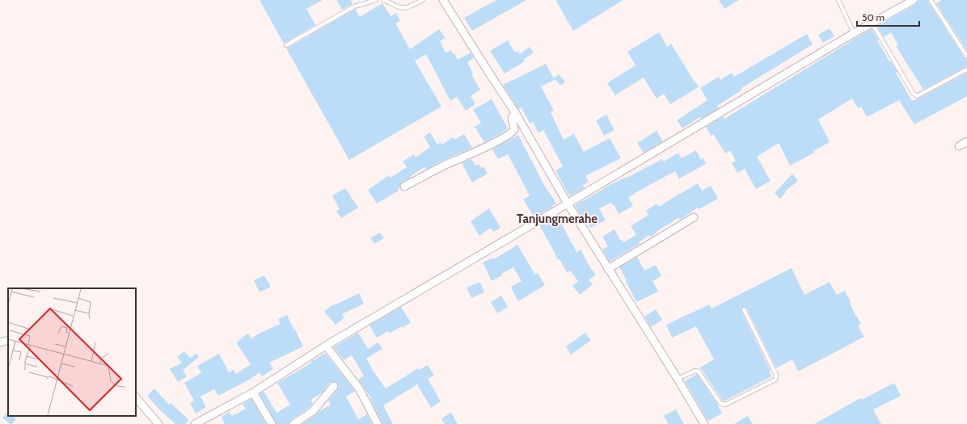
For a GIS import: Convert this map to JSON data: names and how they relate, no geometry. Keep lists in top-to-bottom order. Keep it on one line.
{"districts":["Tanjungmerahe"],"scale_bar":"50 m"}
